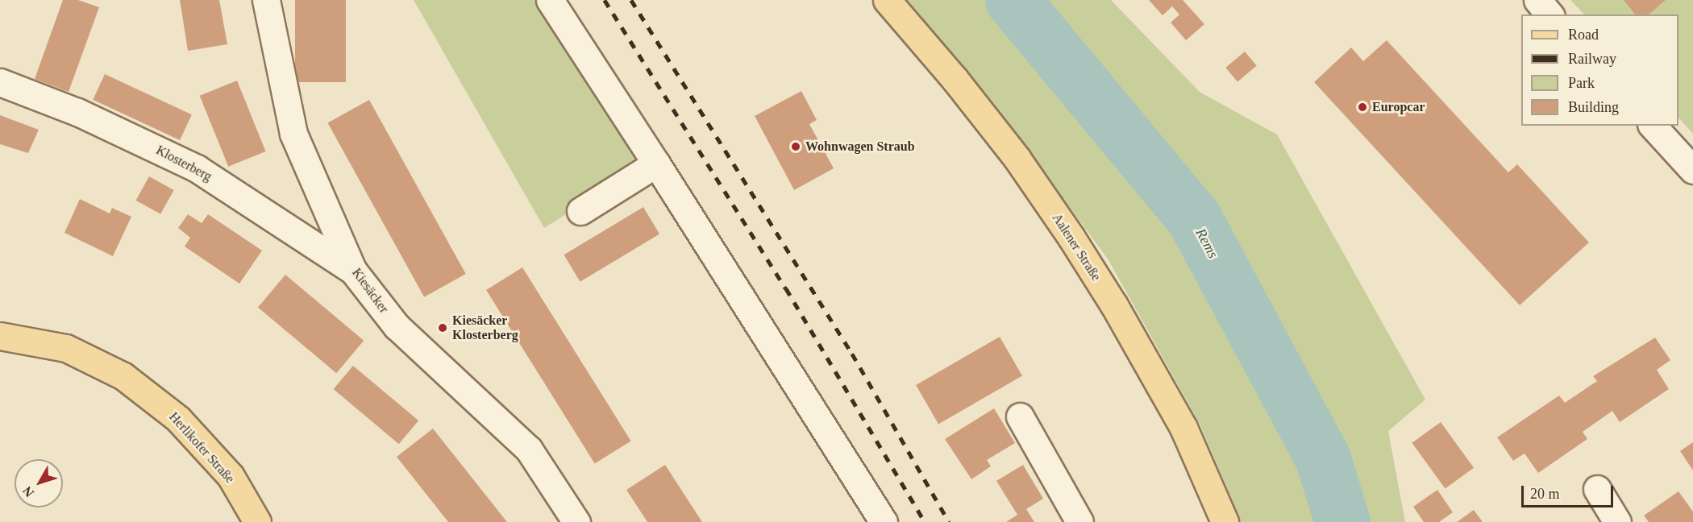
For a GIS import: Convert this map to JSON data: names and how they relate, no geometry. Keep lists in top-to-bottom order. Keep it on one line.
{"streets":{"main road":["Aalener Straße","Herlikofer Straße"],"street":["Klosterberg","Kiesäcker"]},"crossings":[["Klosterberg","Kiesäcker"]],"water":["Rems"],"places":["Europcar","Wohnwagen Straub","Kiesäcker Klosterberg"],"legend":["Road","Railway","Park","Building"],"scale_bar":"20 m","north":"bottom left"}
